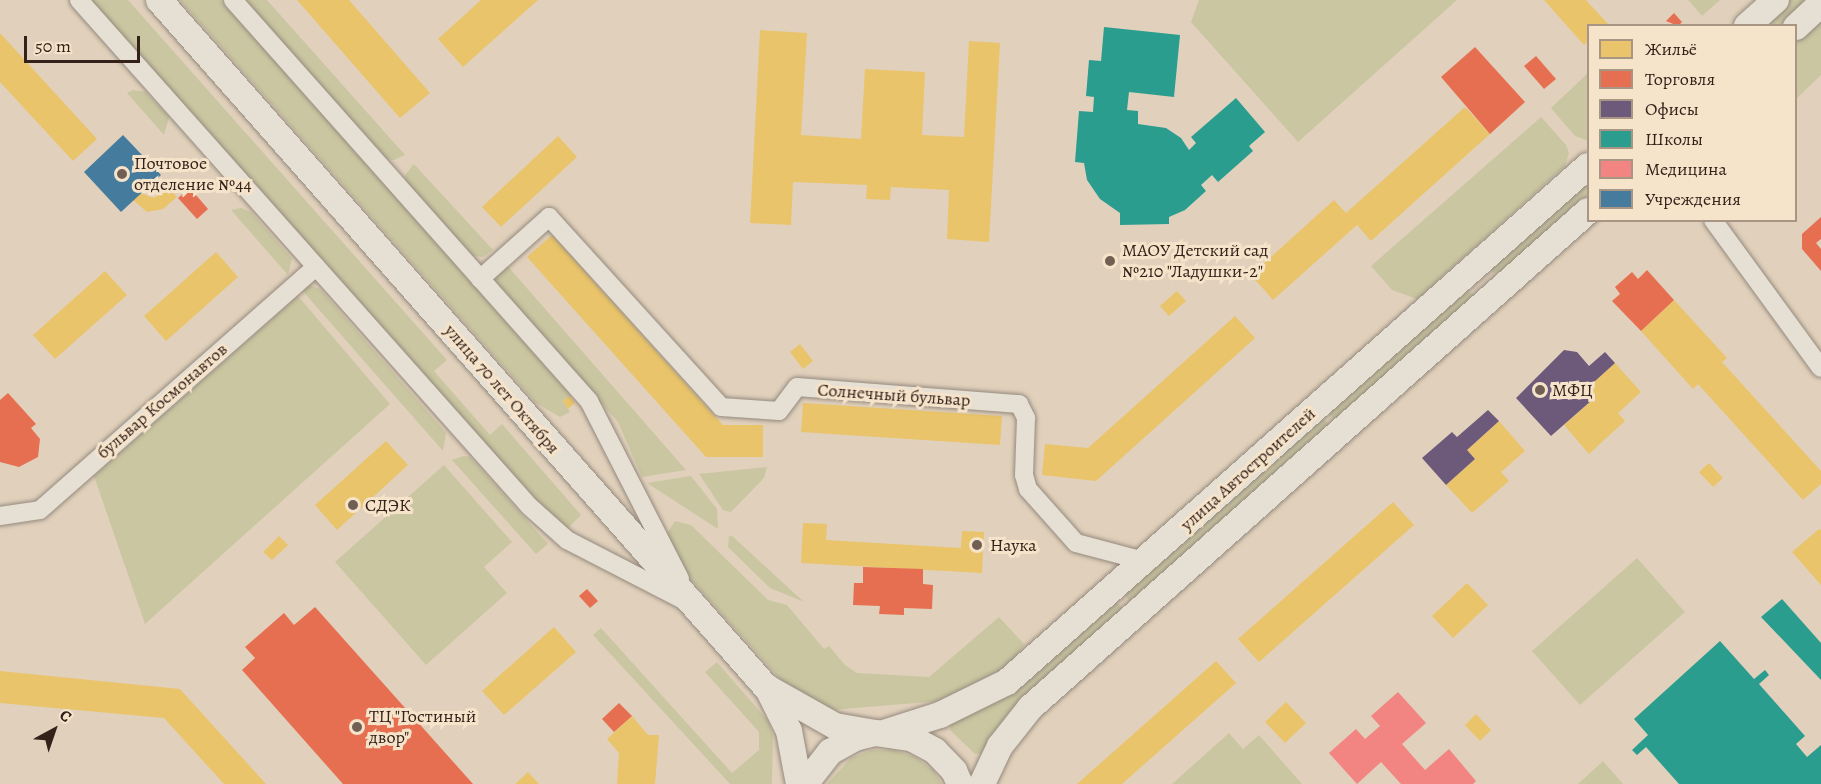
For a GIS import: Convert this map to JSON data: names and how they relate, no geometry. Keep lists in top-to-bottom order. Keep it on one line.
{"streets":{"main road":["улица 70 лет Октября","улица Автостроителей"],"street":["Солнечный бульвар","бульвар Космонавтов"]},"crossings":[["улица 70 лет Октября","улица Автостроителей"],["Солнечный бульвар","улица Автостроителей"]],"places":["Почтовое отделение №44","МАОУ Детский сад №210 \"Ладушки-2\"","МФЦ","СДЭК","Наука","ТЦ \"Гостиный двор\""],"legend":["Жильё","Торговля","Офисы","Школы","Медицина","Учреждения"],"scale_bar":"50 m","north":"top right"}
